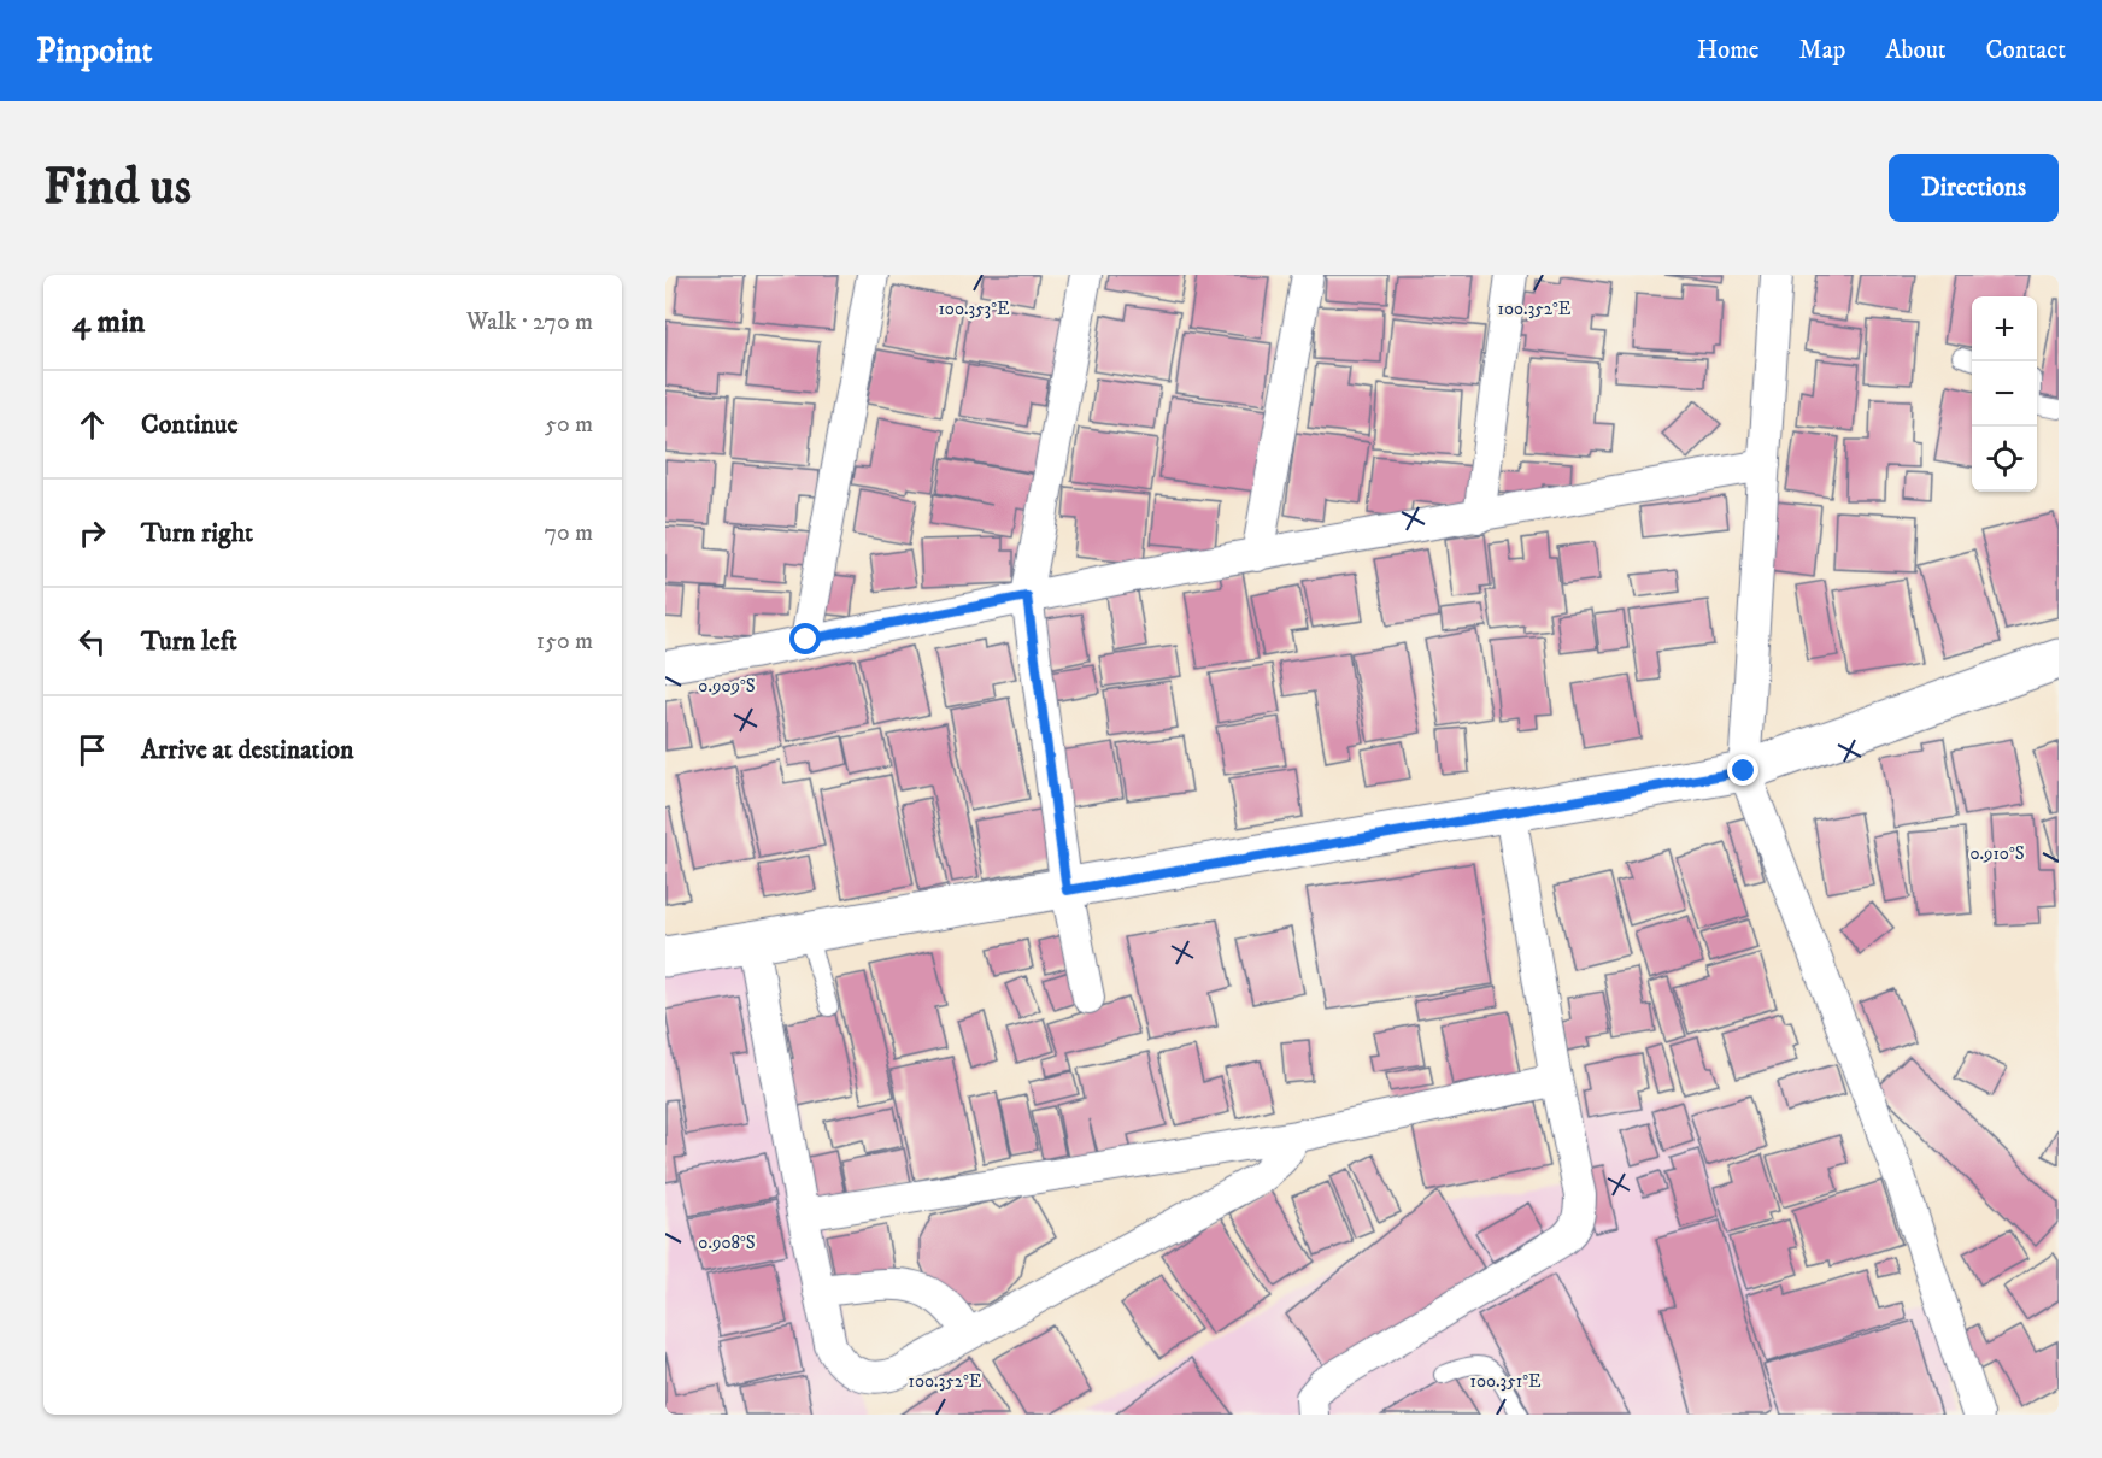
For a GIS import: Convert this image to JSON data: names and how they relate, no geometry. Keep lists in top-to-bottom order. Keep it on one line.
{"page":{"header":"Pinpoint","nav":["Home","Map","About","Contact"],"buttons":"Directions","title":"Find us","heading":["4 min","Walk · 270 m"],"map_buttons":["+","−"],"list":[["Continue","50 m"],["Turn right","70 m"],["Turn left","150 m"],"Arrive at destination"]},"coordinates":["100.353°E","100.352°E","0.909°S","0.910°S","0.908°S","100.351°E"]}
